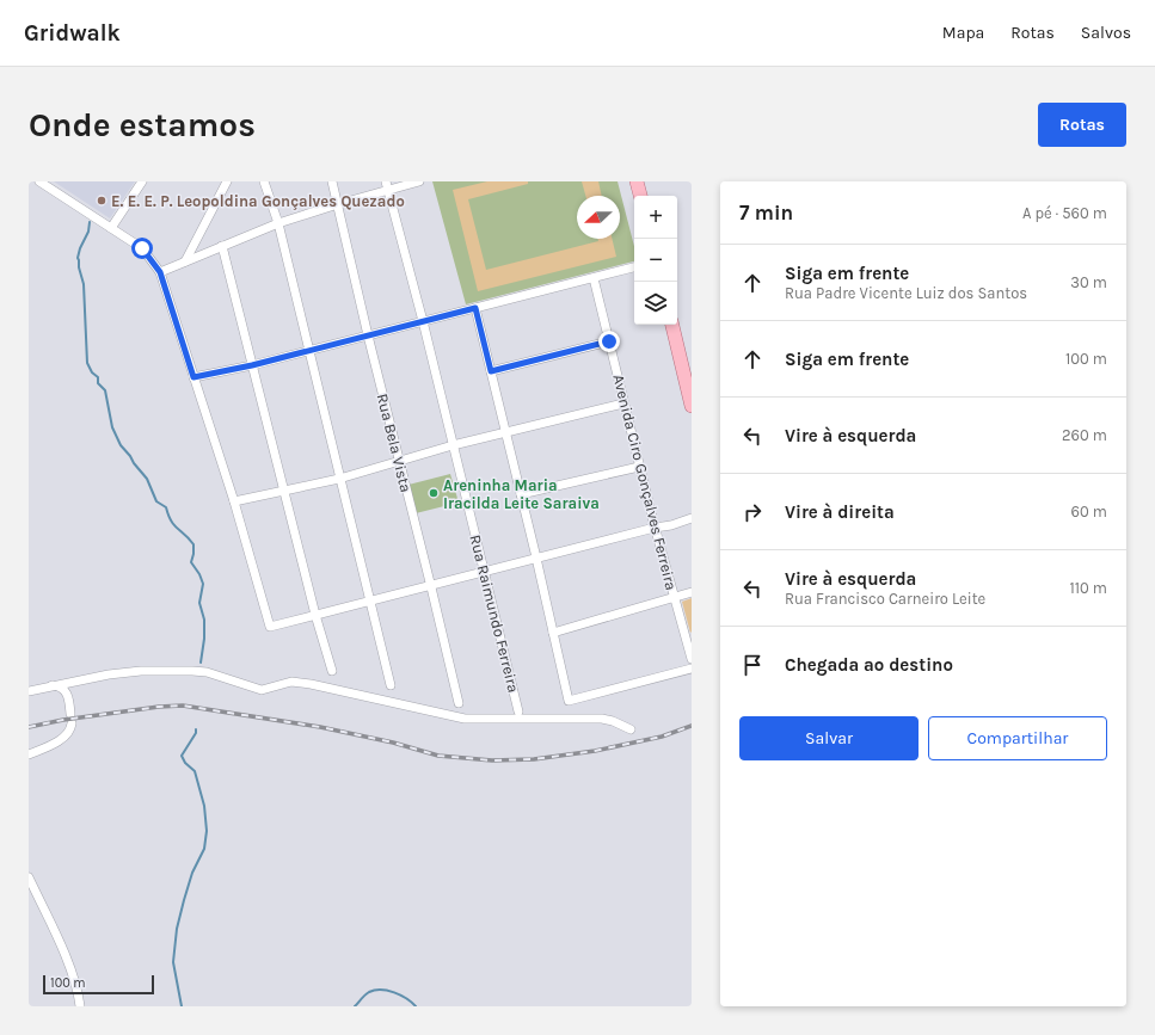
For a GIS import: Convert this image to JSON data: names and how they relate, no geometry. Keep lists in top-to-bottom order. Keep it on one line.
{"streets":{"street":["Rua Bela Vista","Avenida Ciro Gonçalves Ferreira","Rua Raimundo Ferreira"]},"places":["E. E. E. P. Leopoldina Gonçalves Quezado","Areninha Maria Iracilda Leite Saraiva"],"scale_bar":"100 m","north":"left","page":{"header":"Gridwalk","nav":["Mapa","Rotas","Salvos"],"buttons":["Rotas",["Salvar","Compartilhar"]],"title":"Onde estamos","heading":["7 min","A pé · 560 m"],"map_buttons":["+","−"],"list":[["Siga em frente","Rua Padre Vicente Luiz dos Santos","30 m"],["Siga em frente","100 m"],["Vire à esquerda","260 m"],["Vire à direita","60 m"],["Vire à esquerda","Rua Francisco Carneiro Leite","110 m"],"Chegada ao destino"],"scale":"100 m"}}
